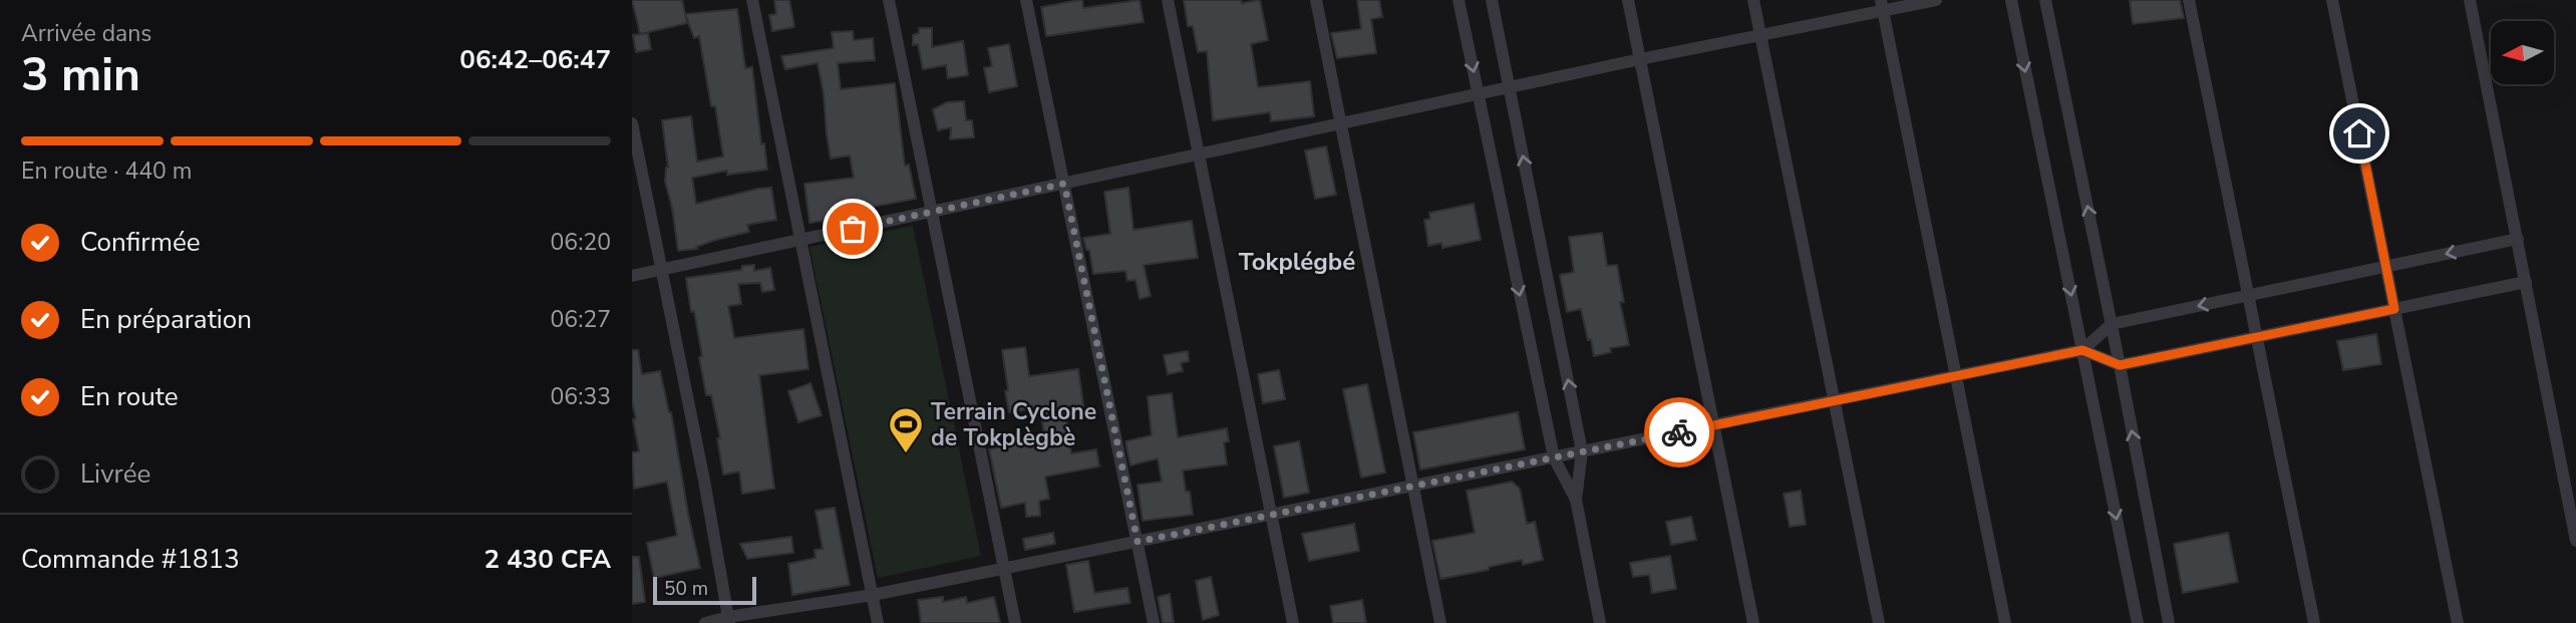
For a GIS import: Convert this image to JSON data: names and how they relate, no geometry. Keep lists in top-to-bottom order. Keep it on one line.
{"districts":["Tokplégbé"],"places":{"sports":["Terrain Cyclone de Tokplègbè"]},"scale_bar":"50 m","north":"left","page":{"heading":["3 min","Arrivée dans","06:42–06:47"],"panel":["Commande #1813","2 430 CFA"],"bar":"En route · 440 m","list":[["Confirmée","06:20"],["En préparation","06:27"],["En route","06:33"],"Livrée"],"scale":"50 m"}}
